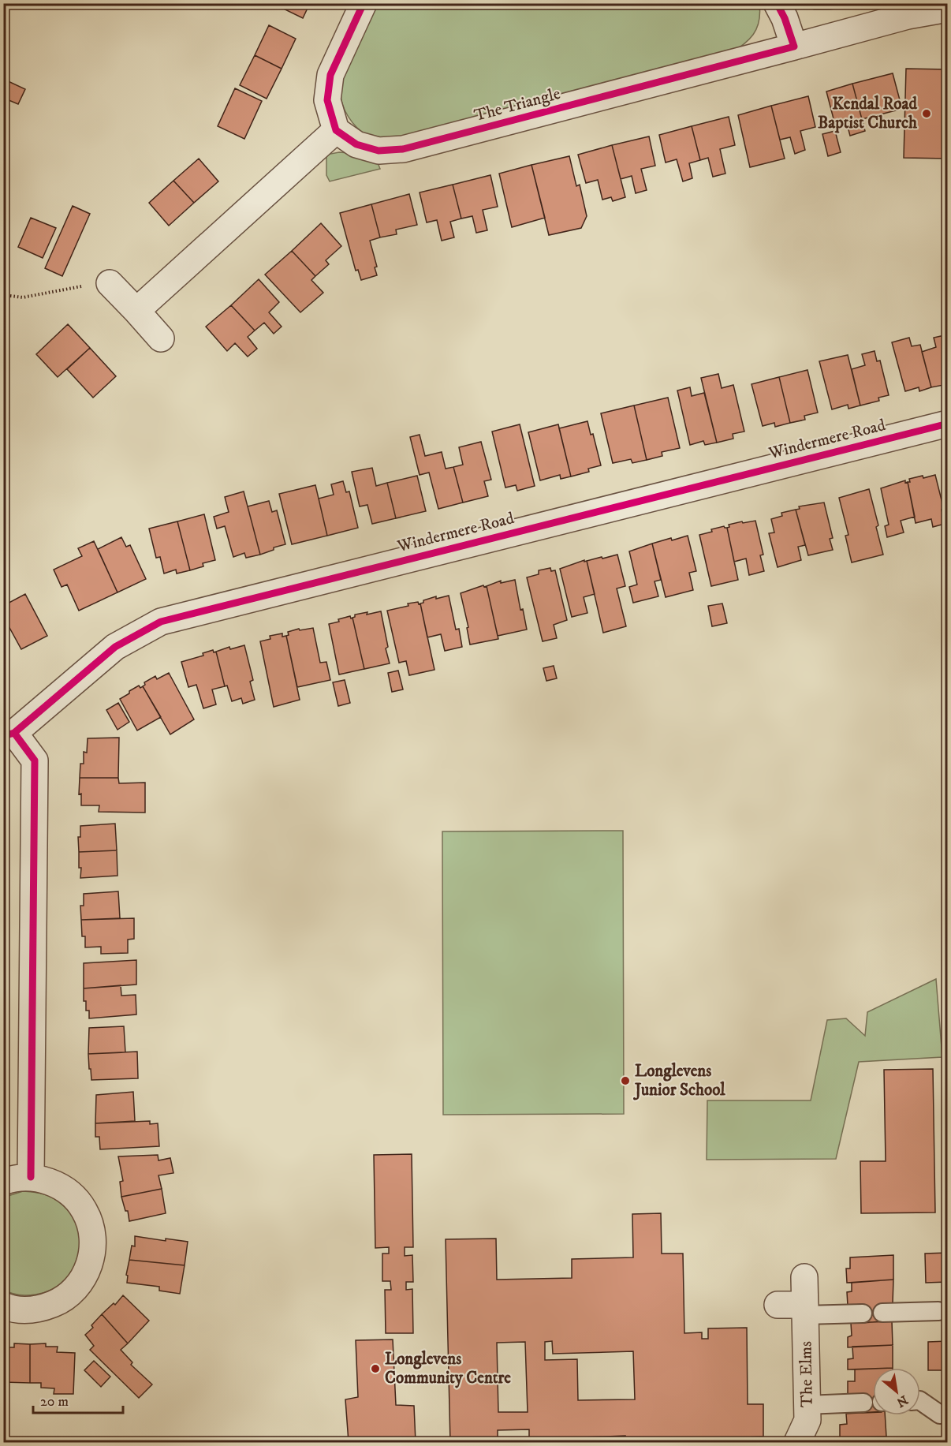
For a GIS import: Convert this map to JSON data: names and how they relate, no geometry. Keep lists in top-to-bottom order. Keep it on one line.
{"streets":{"street":["The Triangle","Windermere Road","The Elms"]},"places":["Kendal Road Baptist Church","Longlevens Junior School","Longlevens Community Centre"],"scale_bar":"20 m","north":"bottom right"}
